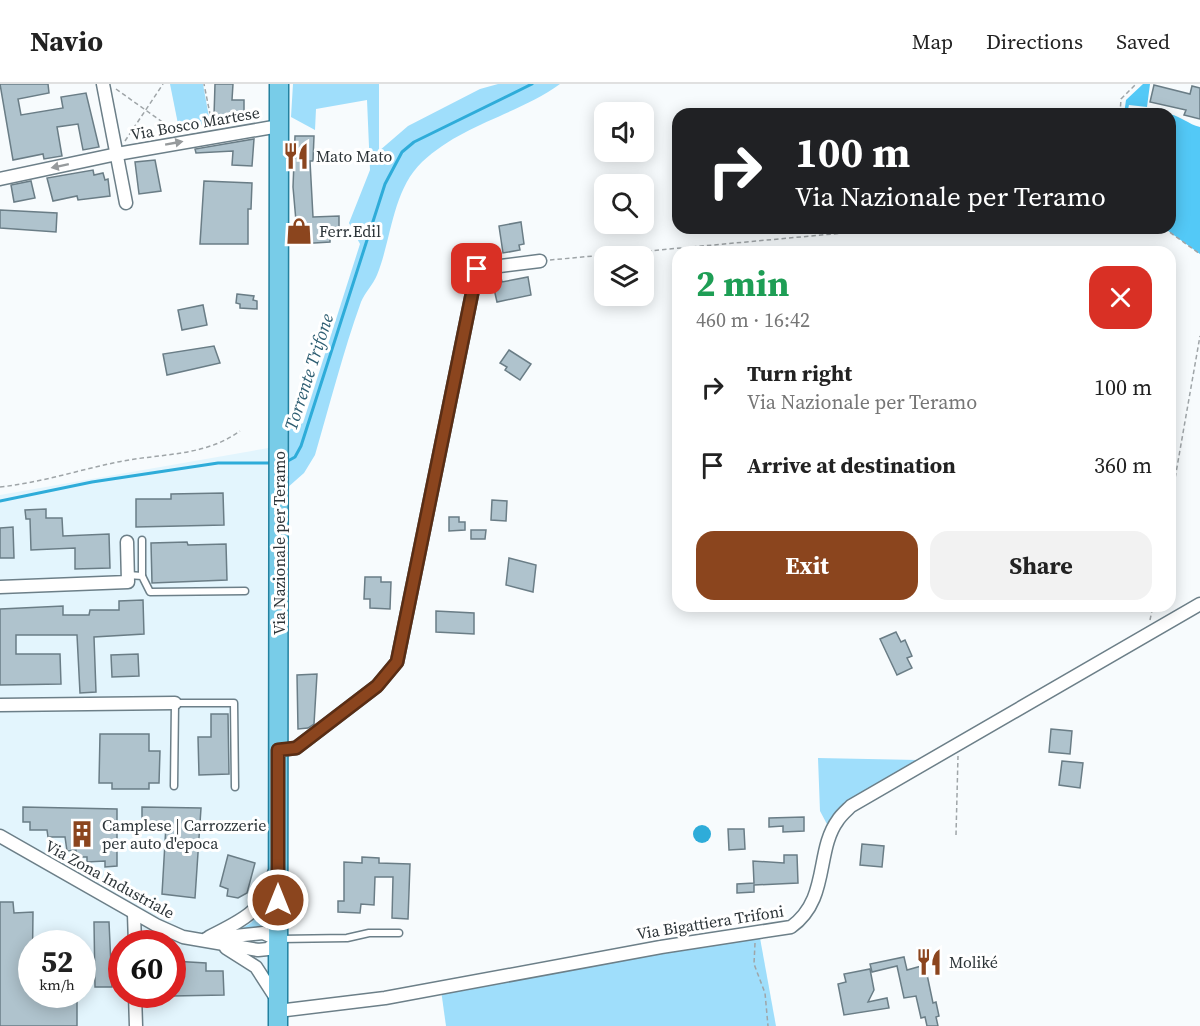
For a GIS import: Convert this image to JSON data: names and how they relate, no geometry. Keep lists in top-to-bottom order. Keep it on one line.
{"streets":{"main road":["Via Nazionale per Teramo"],"street":["Via Bosco Martese","Via Zona Industriale","Via Bigattiera Trifoni"]},"crossings":[["Via Bosco Martese","Via Nazionale per Teramo"],["Via Nazionale per Teramo","Via Bigattiera Trifoni"]],"water":["Torrente Trifone"],"places":{"restaurant":["Mato Mato","Moliké"],"shop":["Ferr.Edil"],"building":["Camplese | Carrozzerie per auto d'epoca"]},"page":{"header":"Navio","nav":["Map","Directions","Saved"],"turn":["100 m","Via Nazionale per Teramo"],"heading":["2 min","460 m · 16:42"],"list":[{"name":"Turn right","note":"Via Nazionale per Teramo","value":"100 m"},{"name":"Arrive at destination","value":"360 m"}],"buttons":["Exit","Share"],"speed":"52 km/h","limit":"60"}}
